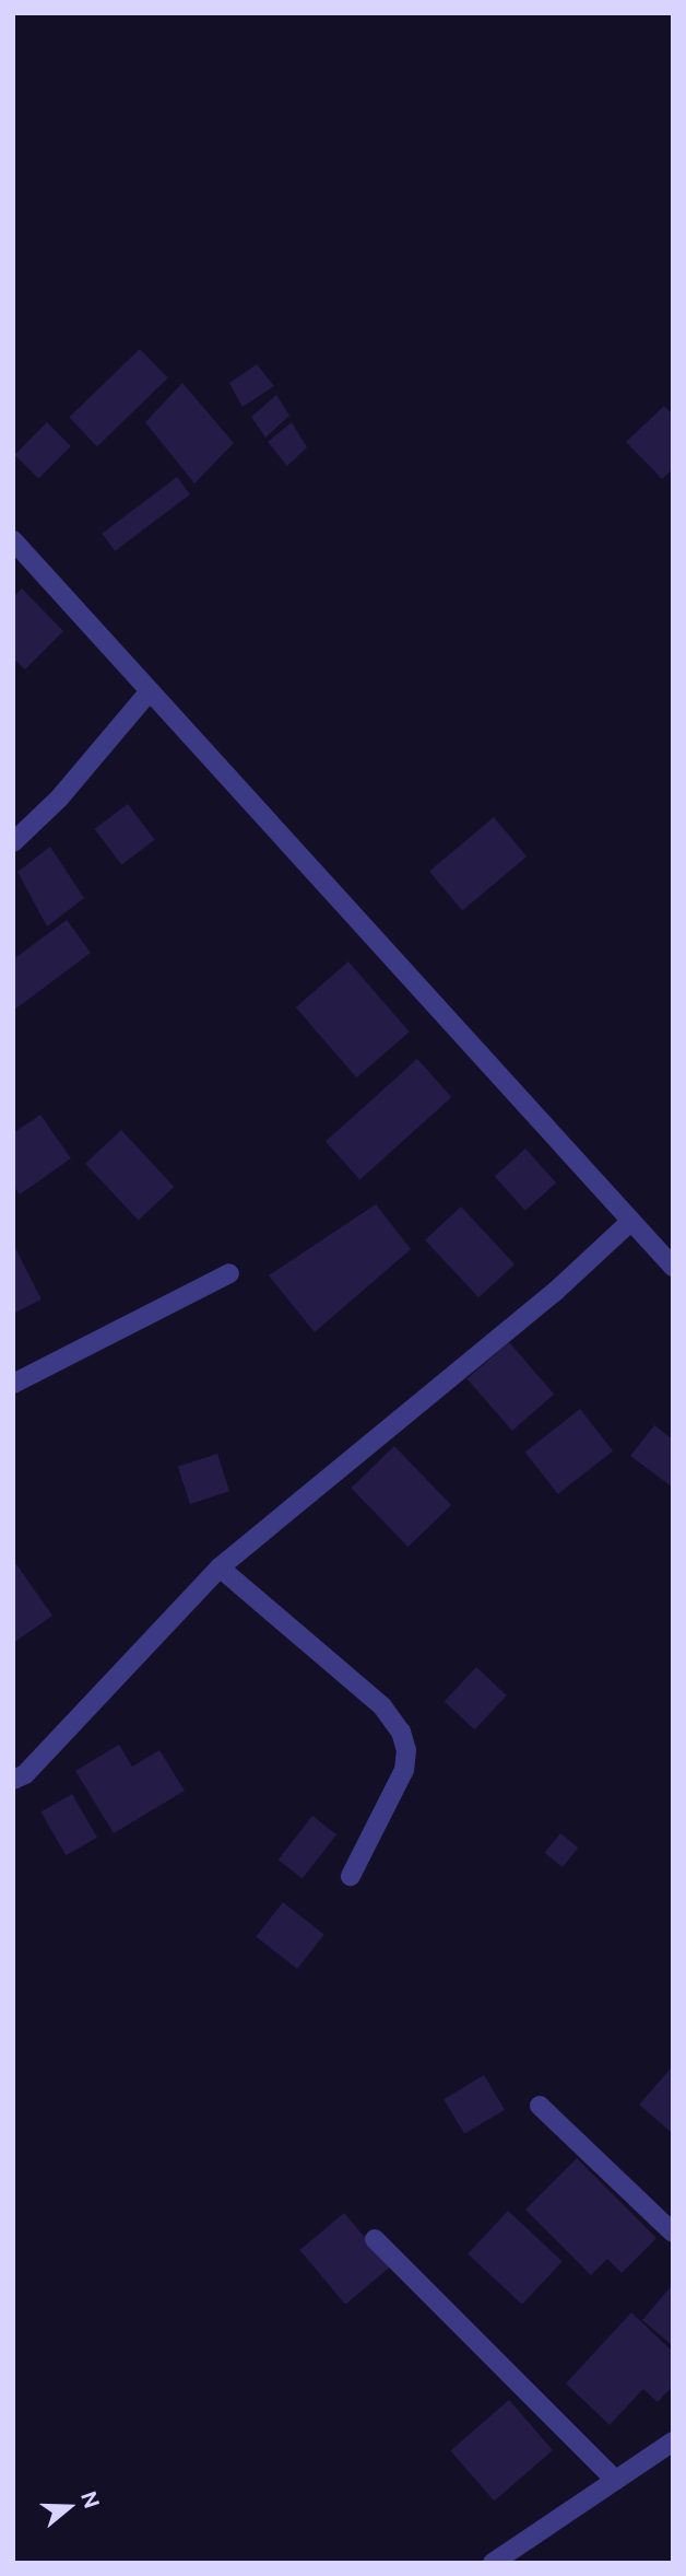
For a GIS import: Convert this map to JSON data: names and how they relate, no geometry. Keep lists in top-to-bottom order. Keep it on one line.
{"north":"right"}
